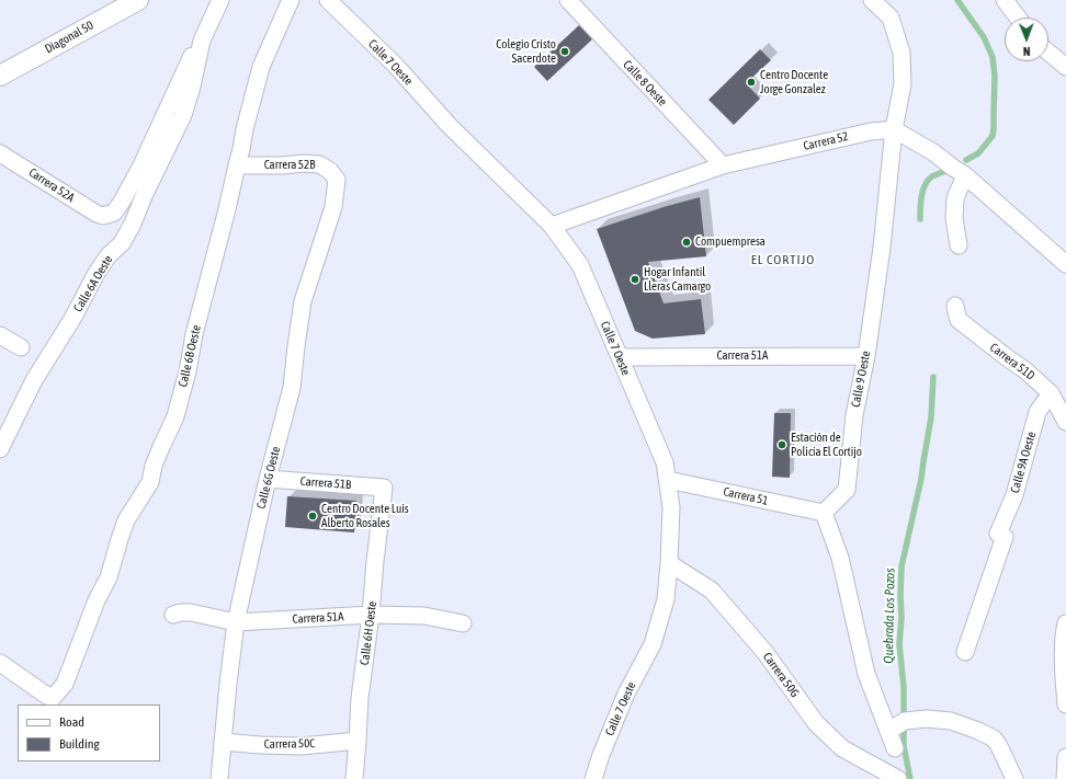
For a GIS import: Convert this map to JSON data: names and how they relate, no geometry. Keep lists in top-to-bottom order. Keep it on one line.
{"streets":{"street":["Diagonal 50","Calle 7 Oeste","Calle 8 Oeste","Carrera 52","Carrera 52B","Carrera 52A","Calle 6A Oeste","Calle 6B Oeste","Carrera 51A","Carrera 51D","Calle 9 Oeste","Calle 9A Oeste","Calle 6G Oeste","Carrera 51B","Carrera 51","Calle 6H Oeste","Carrera 50G","Carrera 50C"]},"crossings":[["Calle 7 Oeste","Carrera 52"],["Calle 7 Oeste","Carrera 51A"],["Calle 7 Oeste","Carrera 51"],["Calle 7 Oeste","Carrera 50G"],["Calle 8 Oeste","Carrera 52"],["Carrera 52","Calle 9 Oeste"],["Carrera 52B","Calle 6B Oeste"],["Carrera 52B","Calle 6G Oeste"],["Carrera 52A","Calle 6A Oeste"],["Carrera 51A","Calle 9 Oeste"],["Carrera 51A","Calle 6G Oeste"],["Carrera 51A","Calle 6H Oeste"],["Carrera 51D","Calle 9A Oeste"],["Calle 9 Oeste","Carrera 51"],["Calle 6G Oeste","Carrera 51B"],["Calle 6G Oeste","Carrera 50C"],["Carrera 51B","Calle 6H Oeste"],["Calle 6H Oeste","Carrera 50C"]],"districts":["EL CORTIJO"],"water":["Quebrada Los Pozos"],"places":["Colegio Cristo Sacerdote","Centro Docente Jorge Gonzalez","Compuempresa","Hogar Infantil Lleras Camargo","Estación de Policia El Cortijo","Centro Docente Luis Alberto Rosales"],"legend":["Road","Building"],"north":"bottom"}
